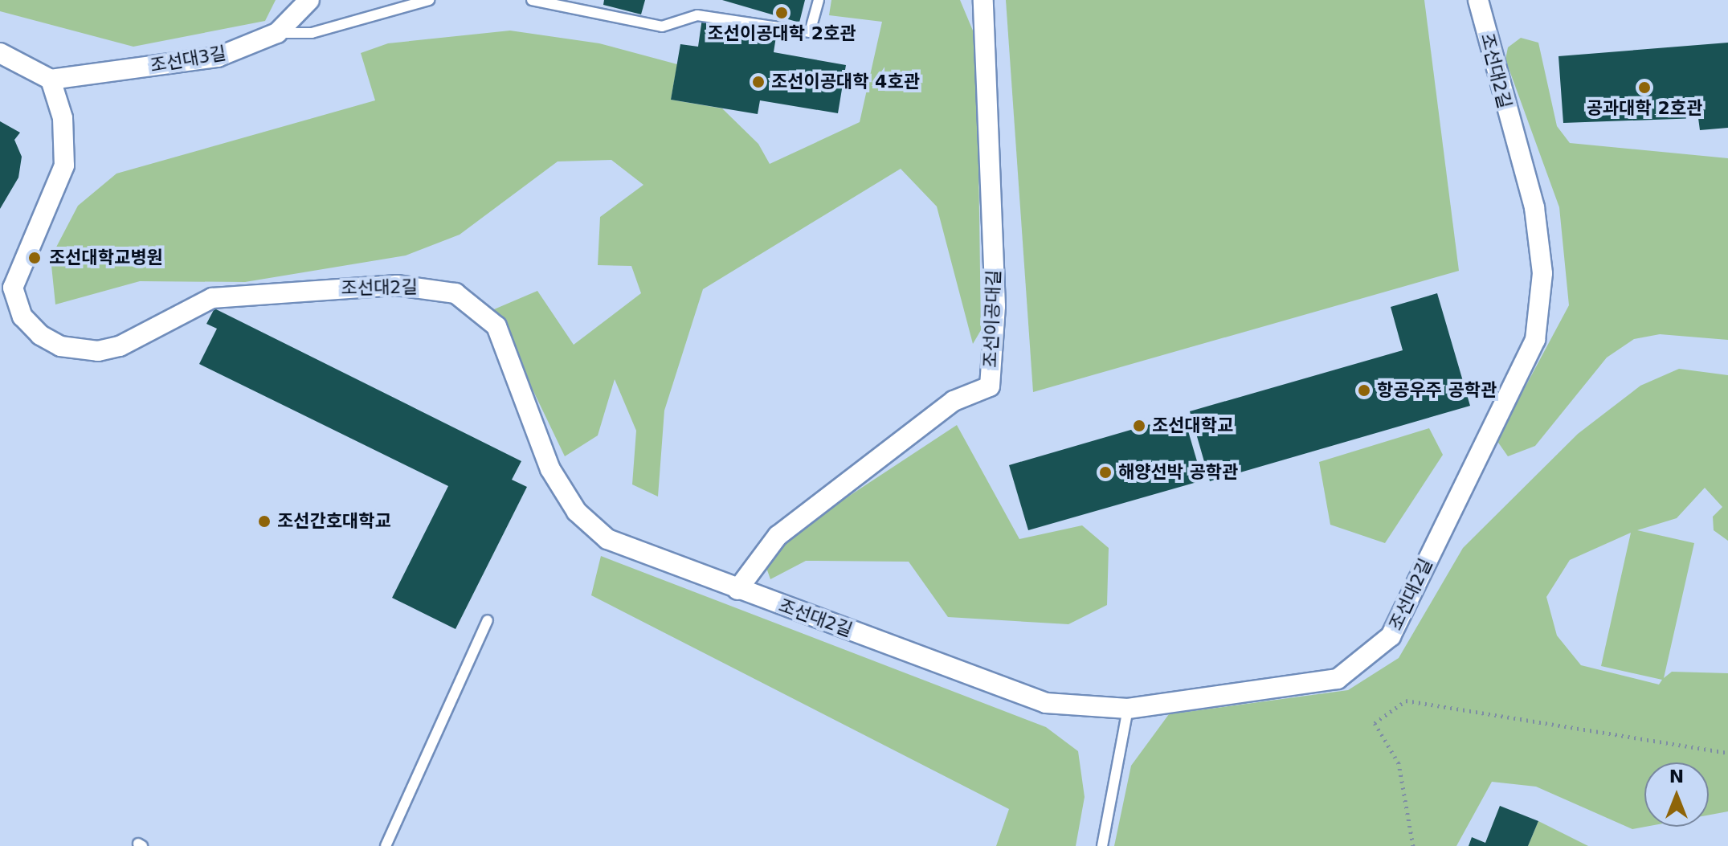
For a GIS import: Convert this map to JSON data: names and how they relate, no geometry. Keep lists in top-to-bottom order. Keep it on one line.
{"streets":{"street":["조선대3길","조선대2길","조선이공대길"]},"crossings":[["조선대3길","조선대2길"],["조선대2길","조선이공대길"]],"places":["조선이공대학 2호관","조선이공대학 4호관","공과대학 2호관","조선대학교병원","항공우주 공학관","조선대학교","해양선박 공학관","조선간호대학교"],"north":"top"}
